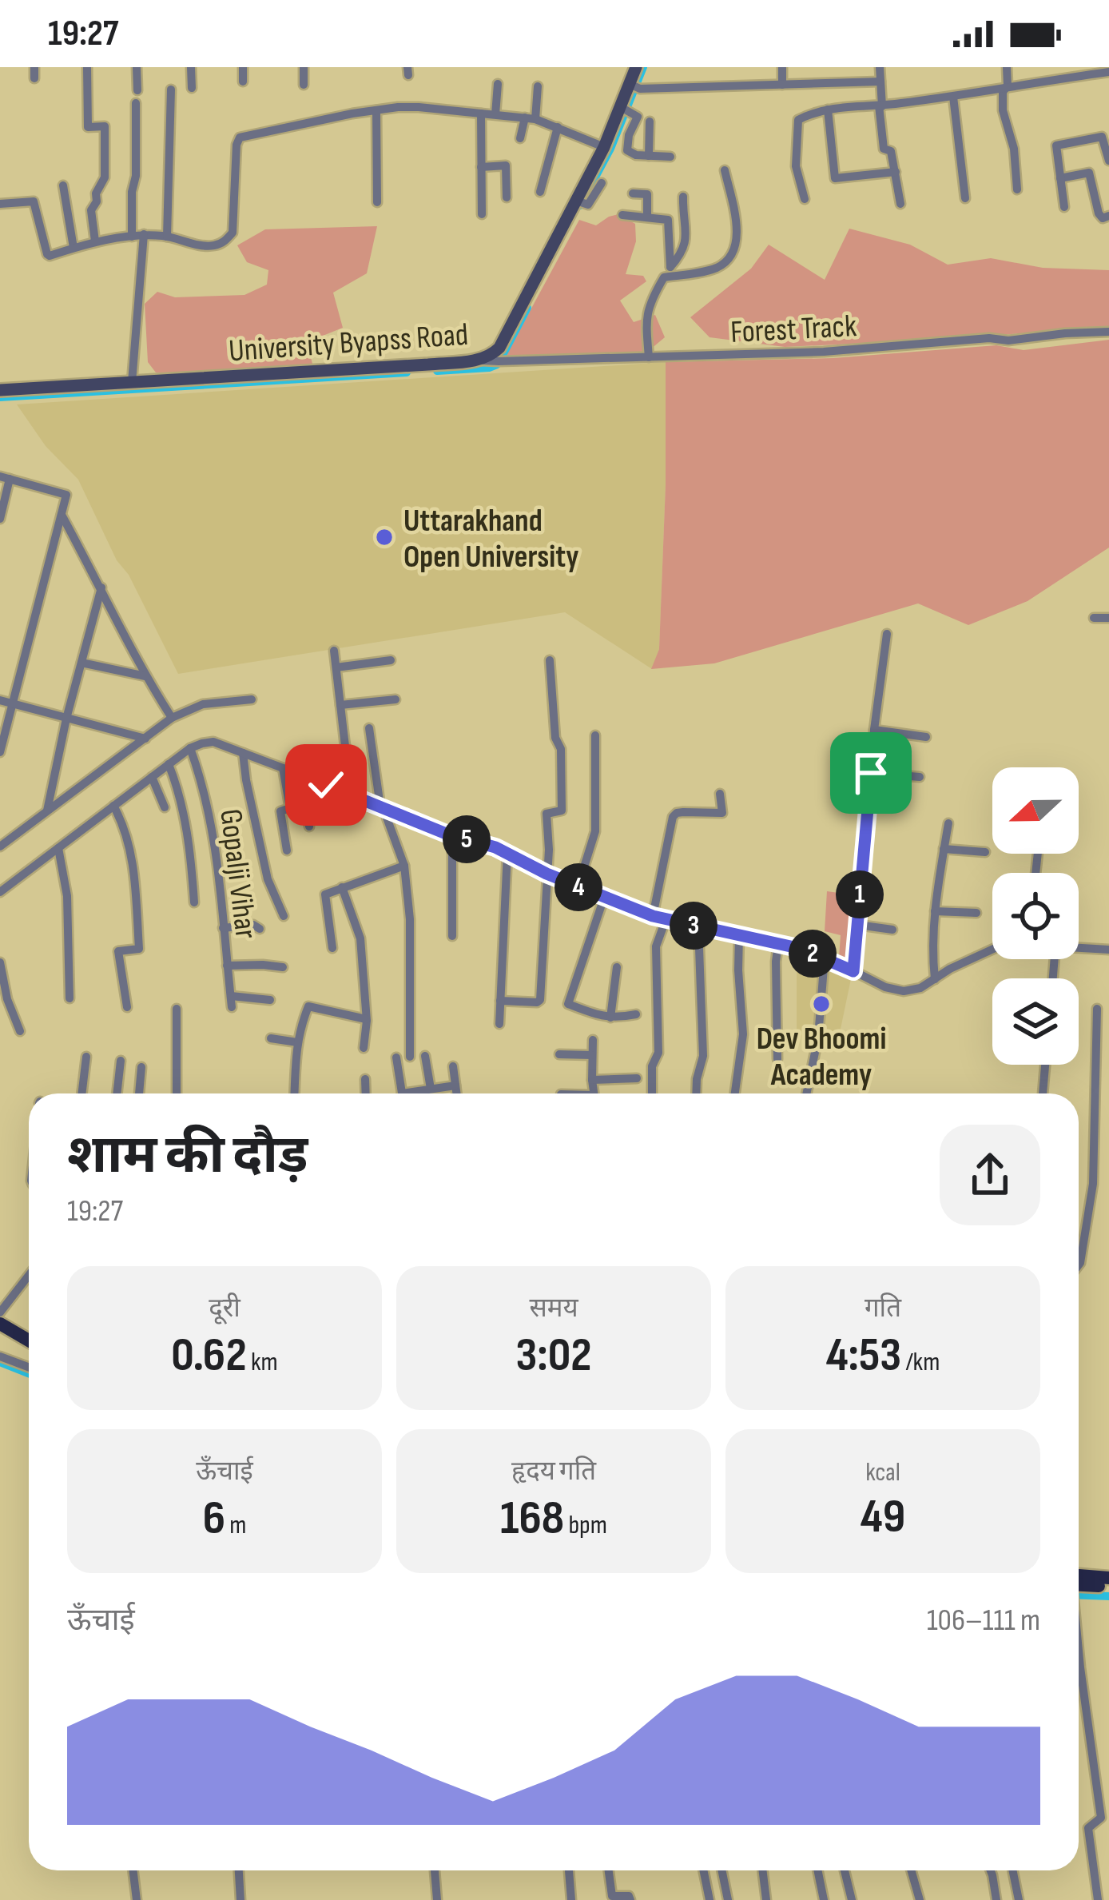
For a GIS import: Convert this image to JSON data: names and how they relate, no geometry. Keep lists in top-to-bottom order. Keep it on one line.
{"streets":{"main road":["University Byapss Road"],"street":["Forest Track","Gopalji Vihar"]},"crossings":[["Forest Track","University Byapss Road"]],"places":["Uttarakhand Open University","Dev Bhoomi Academy"],"north":"left","page":{"status":"19:27","pins":["5","4","1","3","2"],"heading":["शाम की दौड़","19:27"],"stats":[["दूरी","0.62 km"],["समय","3:02"],["गति","4:53 /km"],["ऊँचाई","6 m"],["हृदय गति","168 bpm"],["kcal","49"]],"chart":["ऊँचाई","106–111 m"]}}
